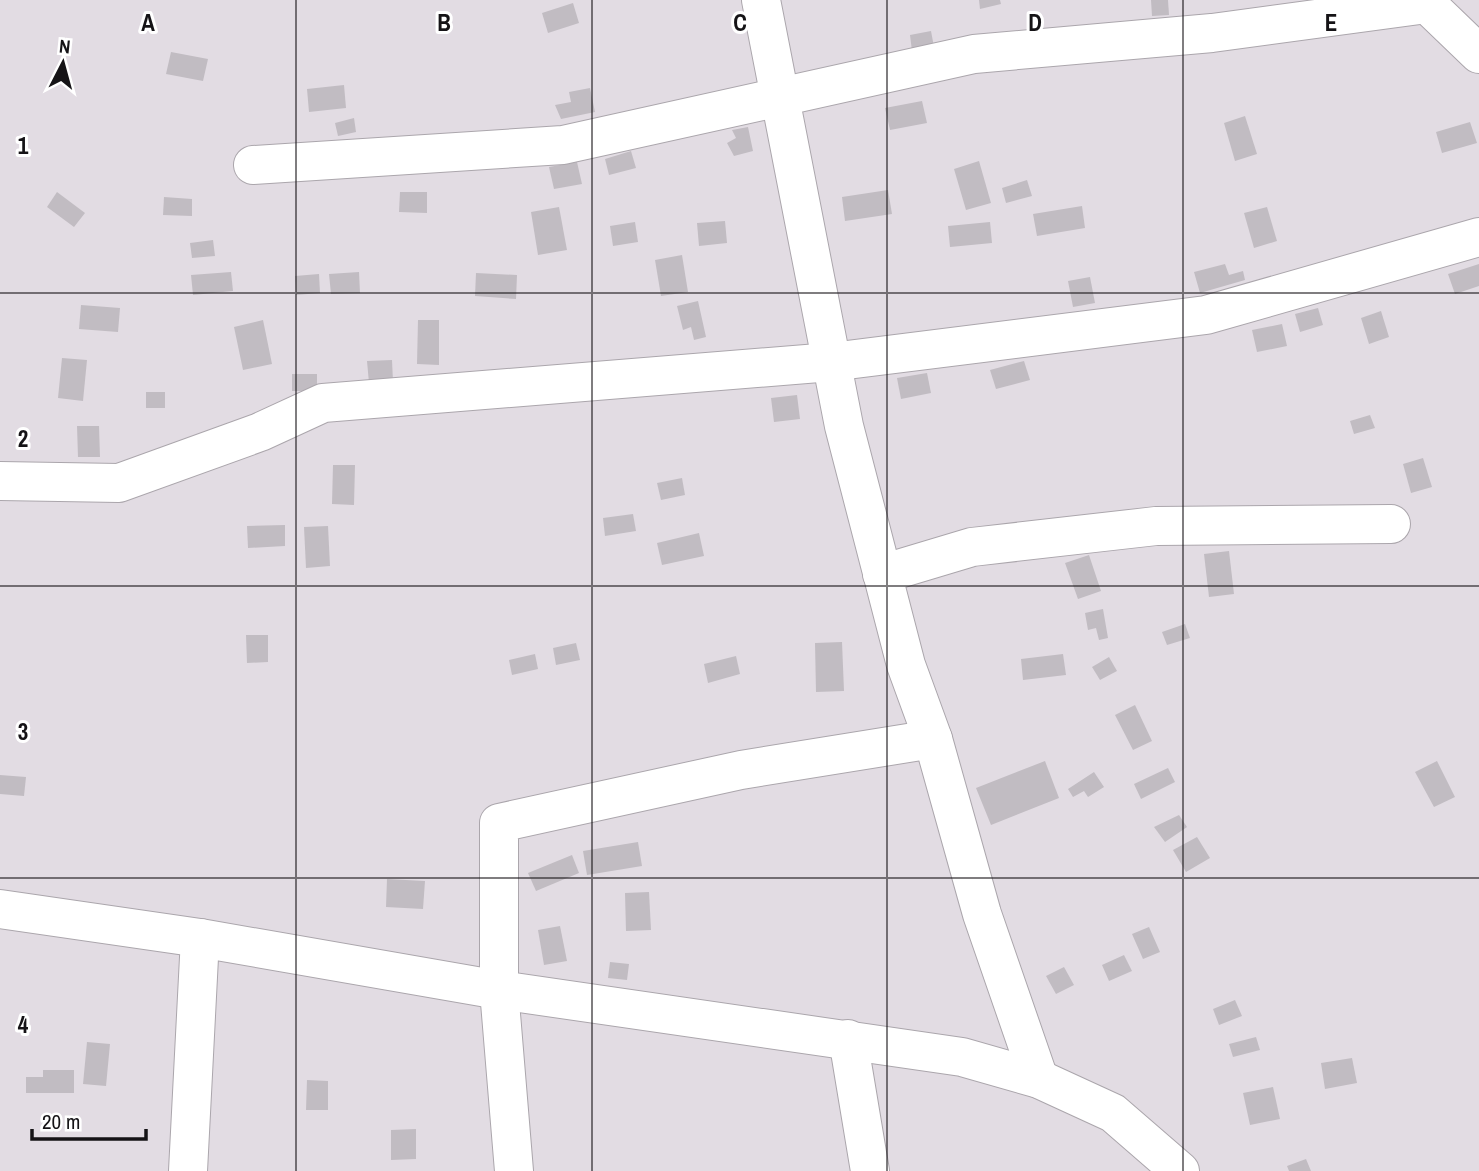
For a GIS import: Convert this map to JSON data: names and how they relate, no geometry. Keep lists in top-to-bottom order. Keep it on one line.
{"scale_bar":"20 m","north":"top","grid":{"columns":["A","B","C","D","E"],"rows":["1","2","3","4"]}}
